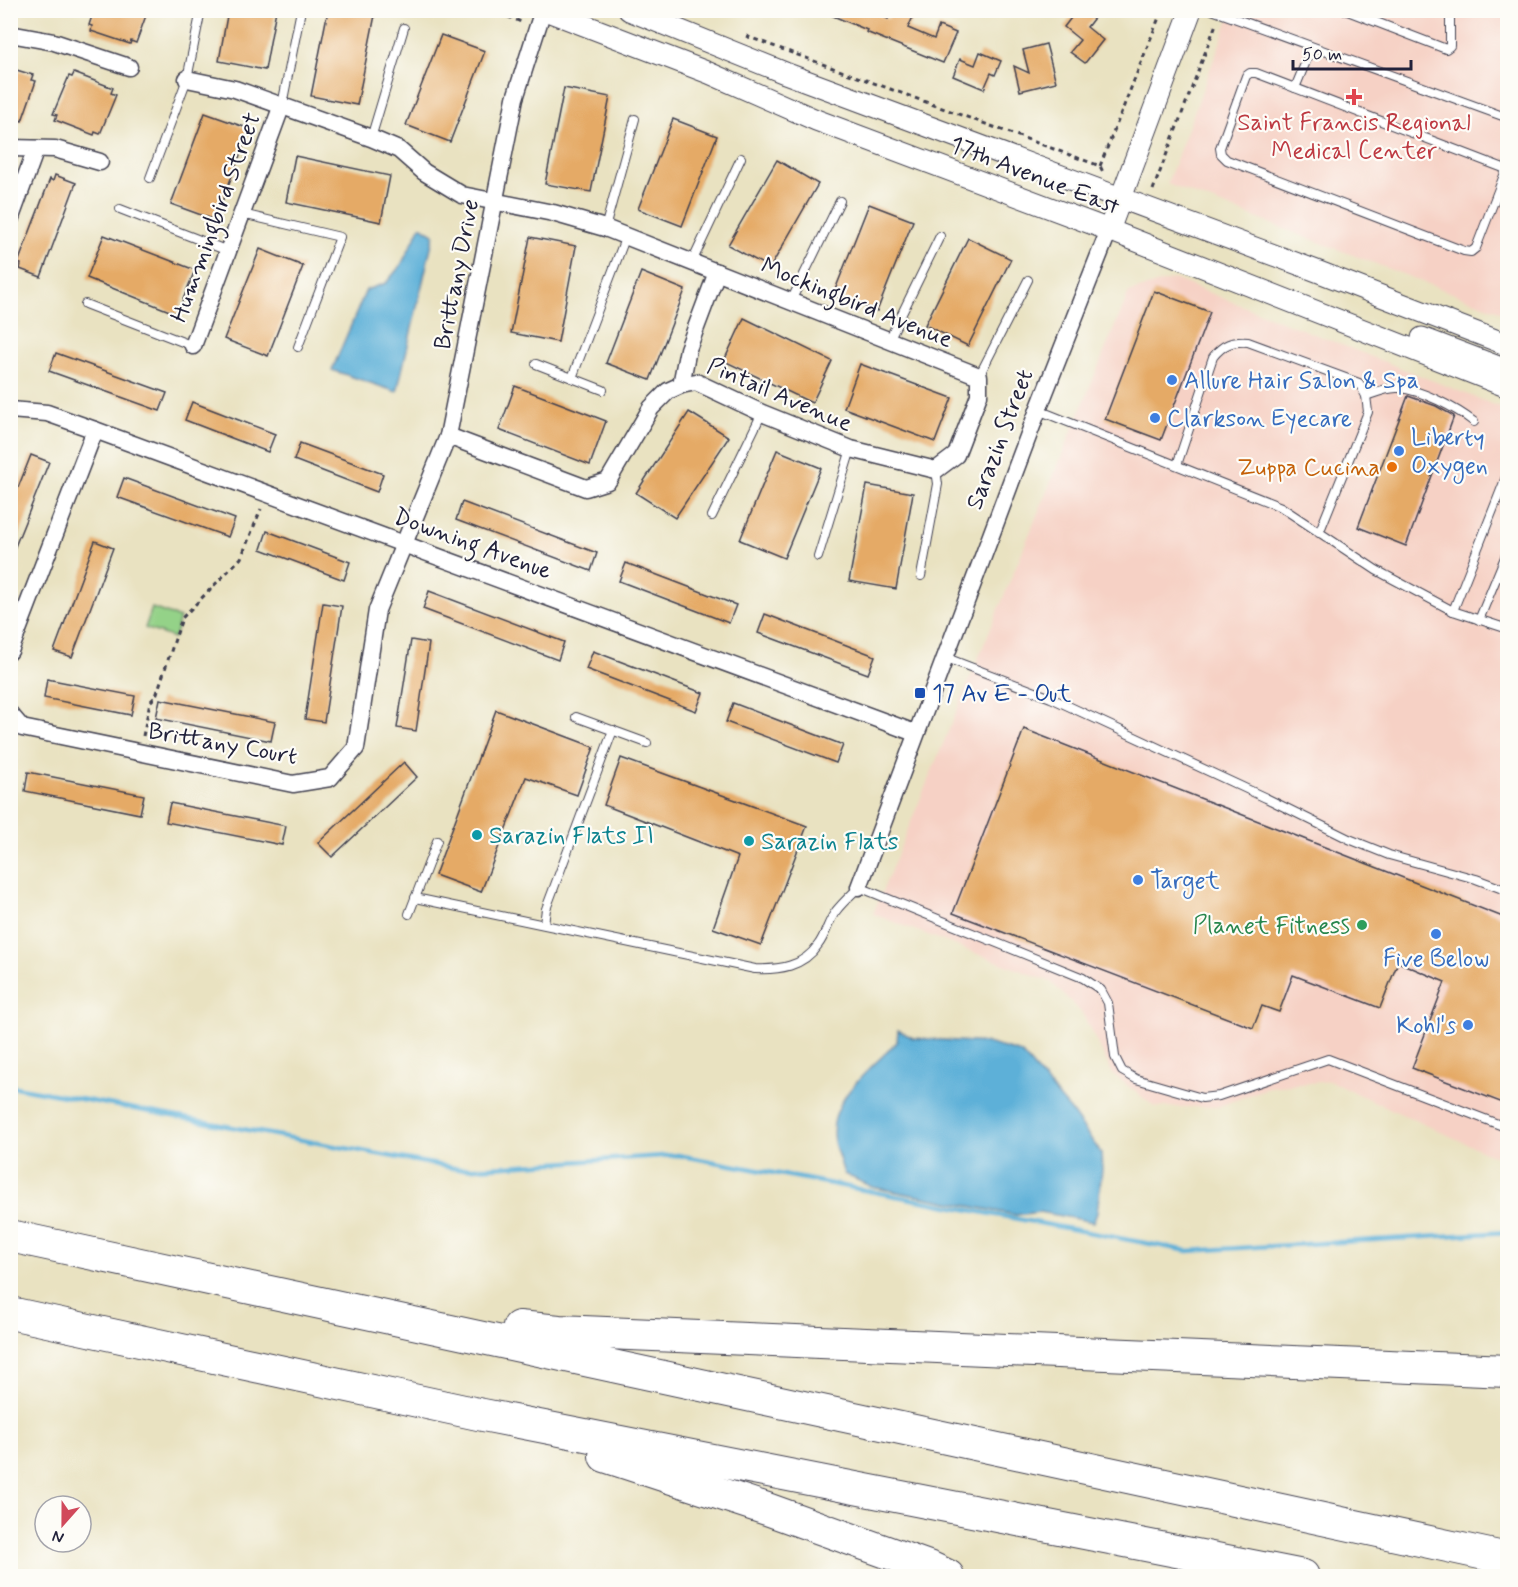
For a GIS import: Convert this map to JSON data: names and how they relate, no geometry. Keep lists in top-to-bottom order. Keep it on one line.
{"streets":{"street":["17th Avenue East","Hummingbird Street","Brittany Drive","Mockingbird Avenue","Pintail Avenue","Sarazin Street","Downing Avenue","Brittany Court"]},"crossings":[["17th Avenue East","Brittany Drive"],["17th Avenue East","Sarazin Street"],["Hummingbird Street","Mockingbird Avenue"],["Brittany Drive","Mockingbird Avenue"],["Brittany Drive","Pintail Avenue"],["Brittany Drive","Downing Avenue"],["Brittany Drive","Brittany Court"],["Sarazin Street","Downing Avenue"],["Downing Avenue","Brittany Court"]],"places":{"health":["Saint Francis Regional Medical Center"],"other":["Allure Hair Salon & Spa","Clarkson Eyecare","Liberty Oxygen","Zuppa Cucina","Sarazin Flats II","Sarazin Flats","Target","Planet Fitness","Five Below","Kohl's"],"transit":["17 Av E - Out"]},"scale_bar":"50 m","north":"bottom"}
